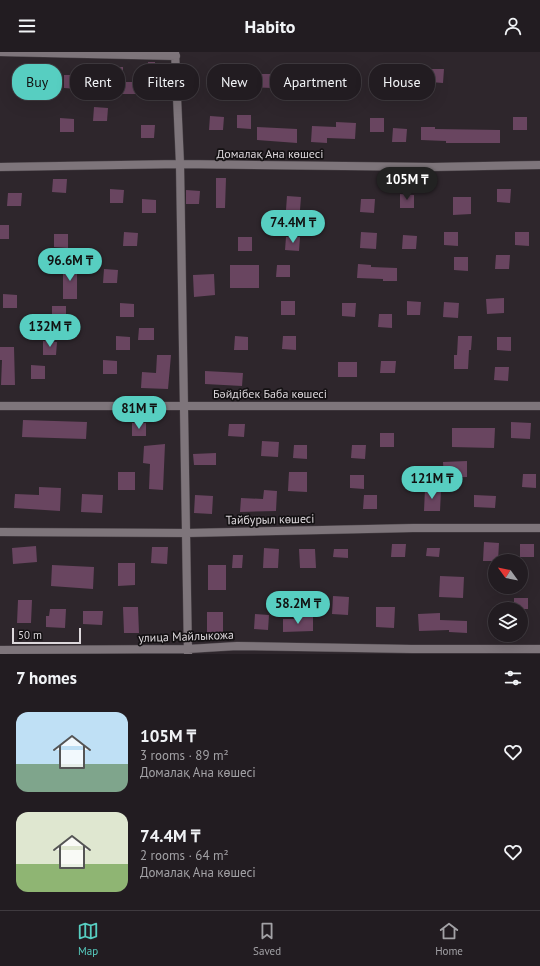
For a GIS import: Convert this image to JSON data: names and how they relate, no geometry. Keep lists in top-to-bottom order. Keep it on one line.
{"streets":{"street":["Домалақ Ана көшесі","Бәйдібек Баба көшесі","Тайбурыл көшесі","улица Майлыкожа"]},"scale_bar":"50 m","north":"top left","page":{"header":"Habito","chip":["Buy","Rent","Filters","New","Apartment","House"],"price":["105M ₸","74.4M ₸","96.6M ₸","132M ₸","81M ₸","121M ₸","58.2M ₸"],"scale":"50 m","heading":"7 homes","list":[{"name":"105M ₸","note":"3 rooms · 89 m² · Домалақ Ана көшесі"},{"name":"74.4M ₸","note":"2 rooms · 64 m² · Домалақ Ана көшесі"}],"tabs":["Map","Saved","Home"]}}
